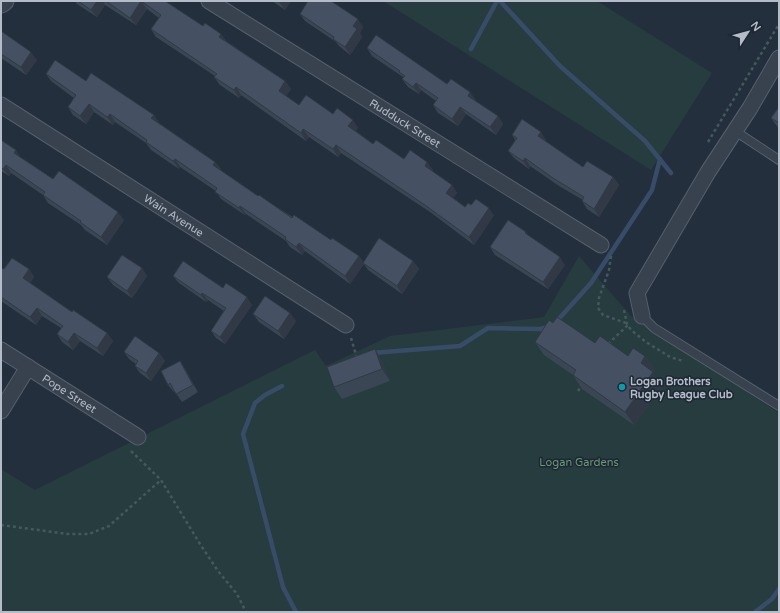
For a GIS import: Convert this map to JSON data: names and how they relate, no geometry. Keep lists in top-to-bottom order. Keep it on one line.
{"streets":{"street":["Rudduck Street","Wain Avenue","Pope Street"]},"parks":["Logan Gardens"],"places":["Logan Brothers Rugby League Club"],"north":"top right"}
